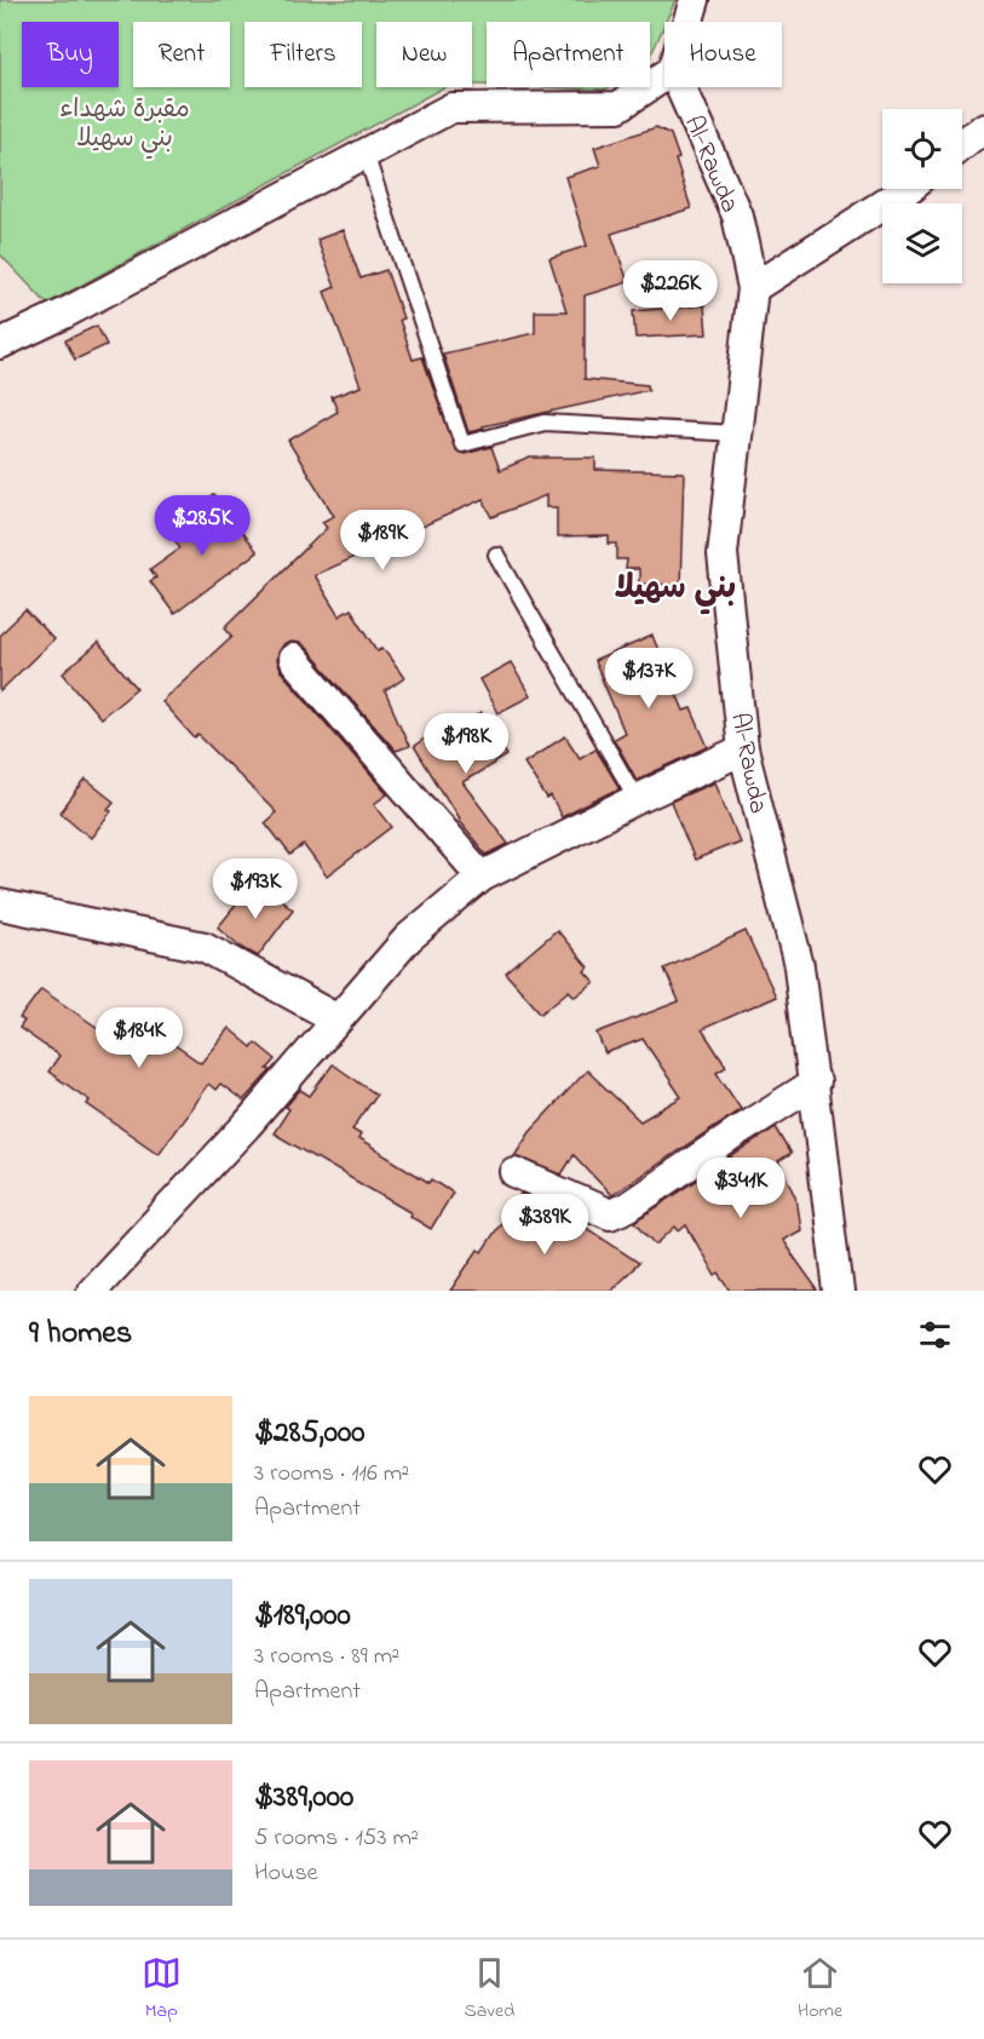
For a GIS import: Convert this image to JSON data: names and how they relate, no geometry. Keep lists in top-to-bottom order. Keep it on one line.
{"streets":{"street":["Al-Rawda"]},"districts":["بني سهيلا"],"parks":["مقبرة شهداء بني سهيلا"],"page":{"chip":["Buy","Rent","Filters","New","Apartment","House"],"price":["$226K","$285K","$189K","$137K","$198K","$193K","$184K","$341K","$389K"],"heading":"9 homes","list":[{"name":"$285,000","note":"3 rooms · 116 m² · Apartment"},{"name":"$189,000","note":"3 rooms · 89 m² · Apartment"},{"name":"$389,000","note":"5 rooms · 153 m² · House"}],"tabs":["Map","Saved","Home"]}}
